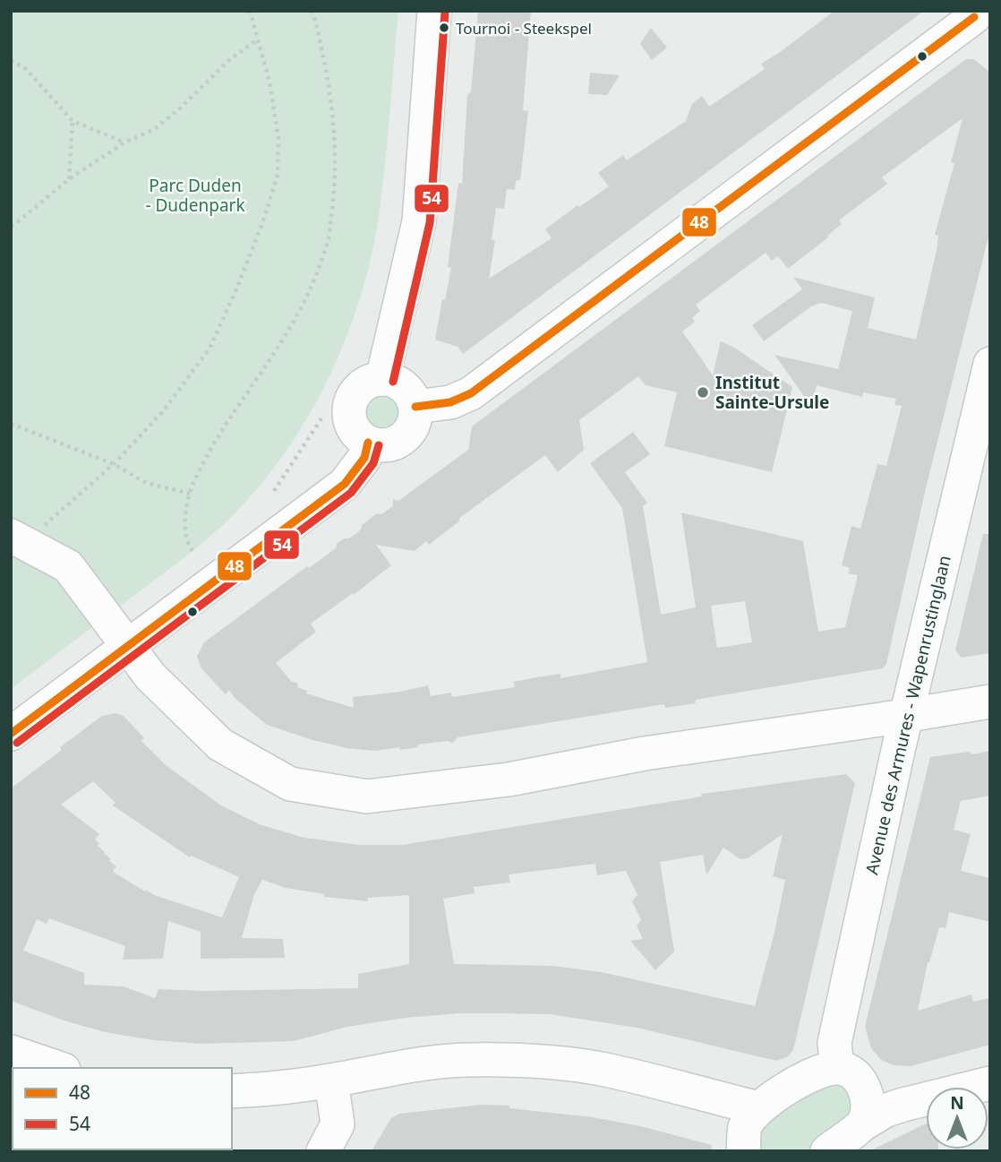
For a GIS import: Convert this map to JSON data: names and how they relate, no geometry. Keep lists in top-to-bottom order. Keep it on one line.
{"streets":{"street":["Avenue des Armures - Wapenrustinglaan"]},"parks":["Parc Duden - Dudenpark"],"places":["Tournoi - Steekspel","Institut Sainte-Ursule"],"lines":["transit line 54","transit line 48"],"legend":["48","54"],"north":"top"}
